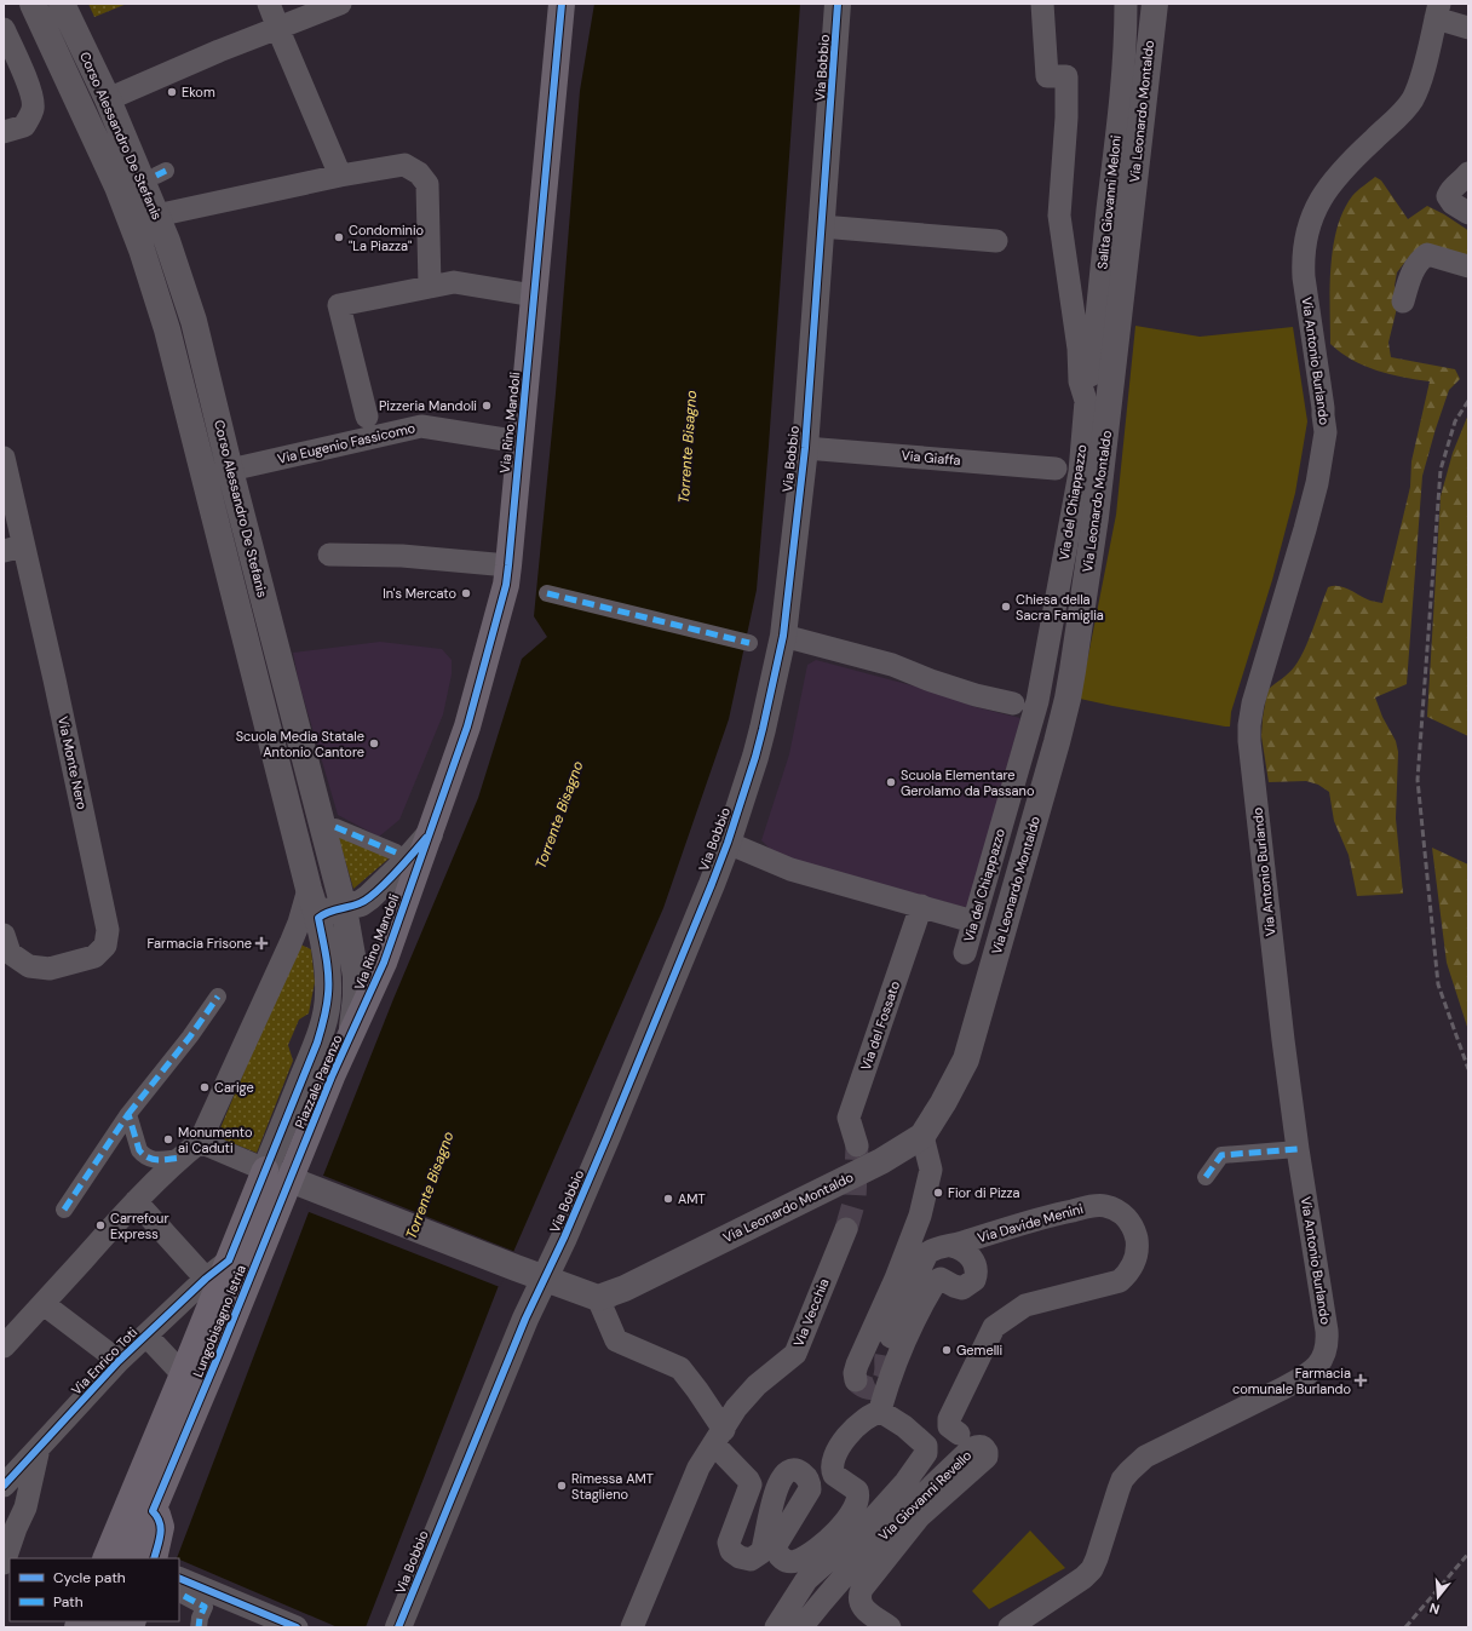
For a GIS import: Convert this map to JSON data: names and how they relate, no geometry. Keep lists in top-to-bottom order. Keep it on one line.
{"streets":{"main road":["Via Bobbio","Via Leonardo Montaldo","Corso Alessandro De Stefanis","Via Rino Mandoli","Piazzale Parenzo","Lungobisagno Istria"],"street":["Salita Giovanni Meloni","Via Antonio Burlando","Via Eugenio Fassicomo","Via Giaffa","Via del Chiappazzo","Via Monte Nero","Via del Fossato","Via Davide Menini","Via Vecchia","Via Enrico Toti","Via Giovanni Revello"]},"crossings":[["Via Bobbio","Via Giaffa"],["Corso Alessandro De Stefanis","Via Rino Mandoli"],["Corso Alessandro De Stefanis","Via Eugenio Fassicomo"],["Corso Alessandro De Stefanis","Piazzale Parenzo"],["Corso Alessandro De Stefanis","Lungobisagno Istria"],["Salita Giovanni Meloni","Via del Chiappazzo"],["Via Rino Mandoli","Via Eugenio Fassicomo"],["Via Rino Mandoli","Piazzale Parenzo"],["Via Rino Mandoli","Lungobisagno Istria"],["Piazzale Parenzo","Lungobisagno Istria"],["Via Davide Menini","Via Giovanni Revello"],["Lungobisagno Istria","Via Enrico Toti"]],"water":["Torrente Bisagno"],"places":{"other":["Ekom","Condominio \"La Piazza\"","Pizzeria Mandoli","In's Mercato","Chiesa della Sacra Famiglia","Scuola Media Statale Antonio Cantore","Scuola Elementare Gerolamo da Passano","Carige","Monumento ai Caduti","Fior di Pizza","AMT","Carrefour Express","Gemelli","Rimessa AMT Staglieno"],"health":["Farmacia Frisone","Farmacia comunale Burlando"]},"legend":["Cycle path","Path"],"north":"bottom"}
